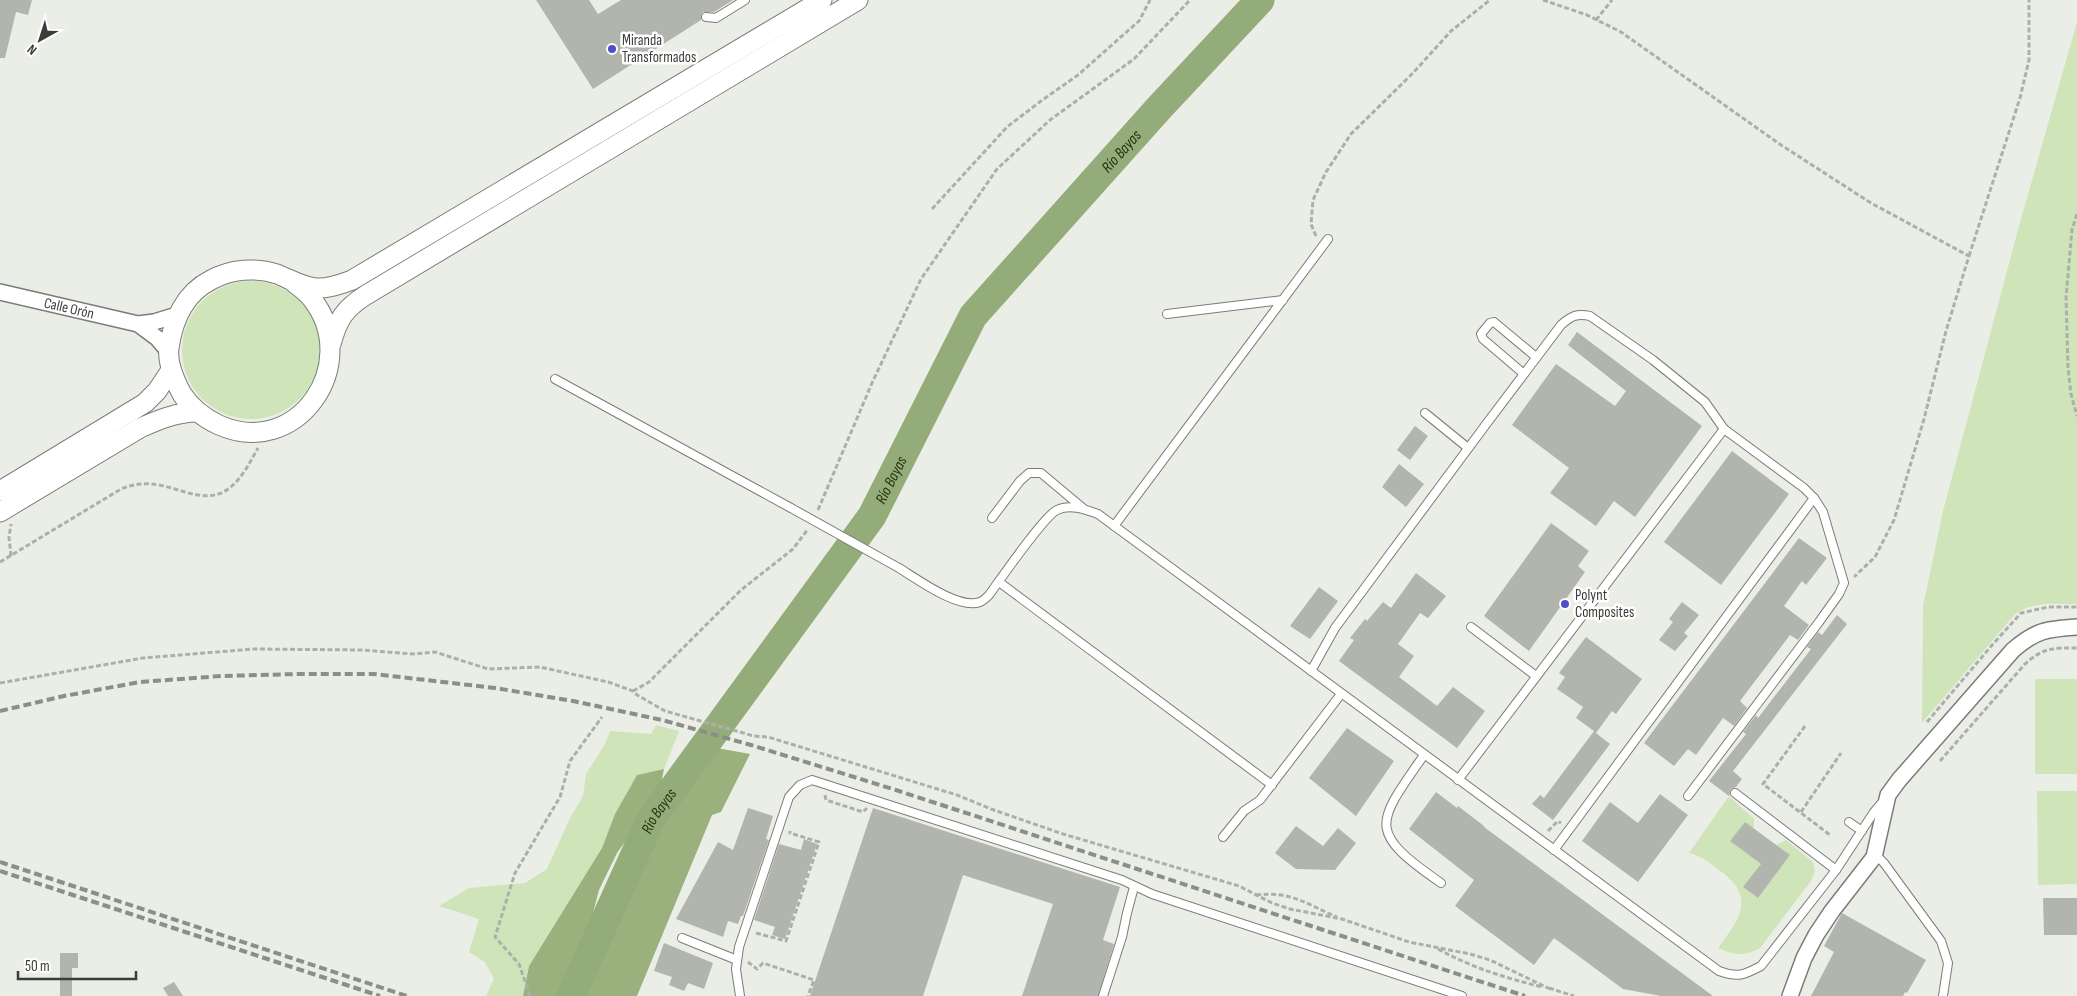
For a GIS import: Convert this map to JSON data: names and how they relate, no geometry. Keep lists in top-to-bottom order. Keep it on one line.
{"streets":{"street":["Calle Orón"]},"water":["Río Bayas"],"places":["Miranda Transformados","Polynt Composites"],"scale_bar":"50 m","north":"bottom left"}
